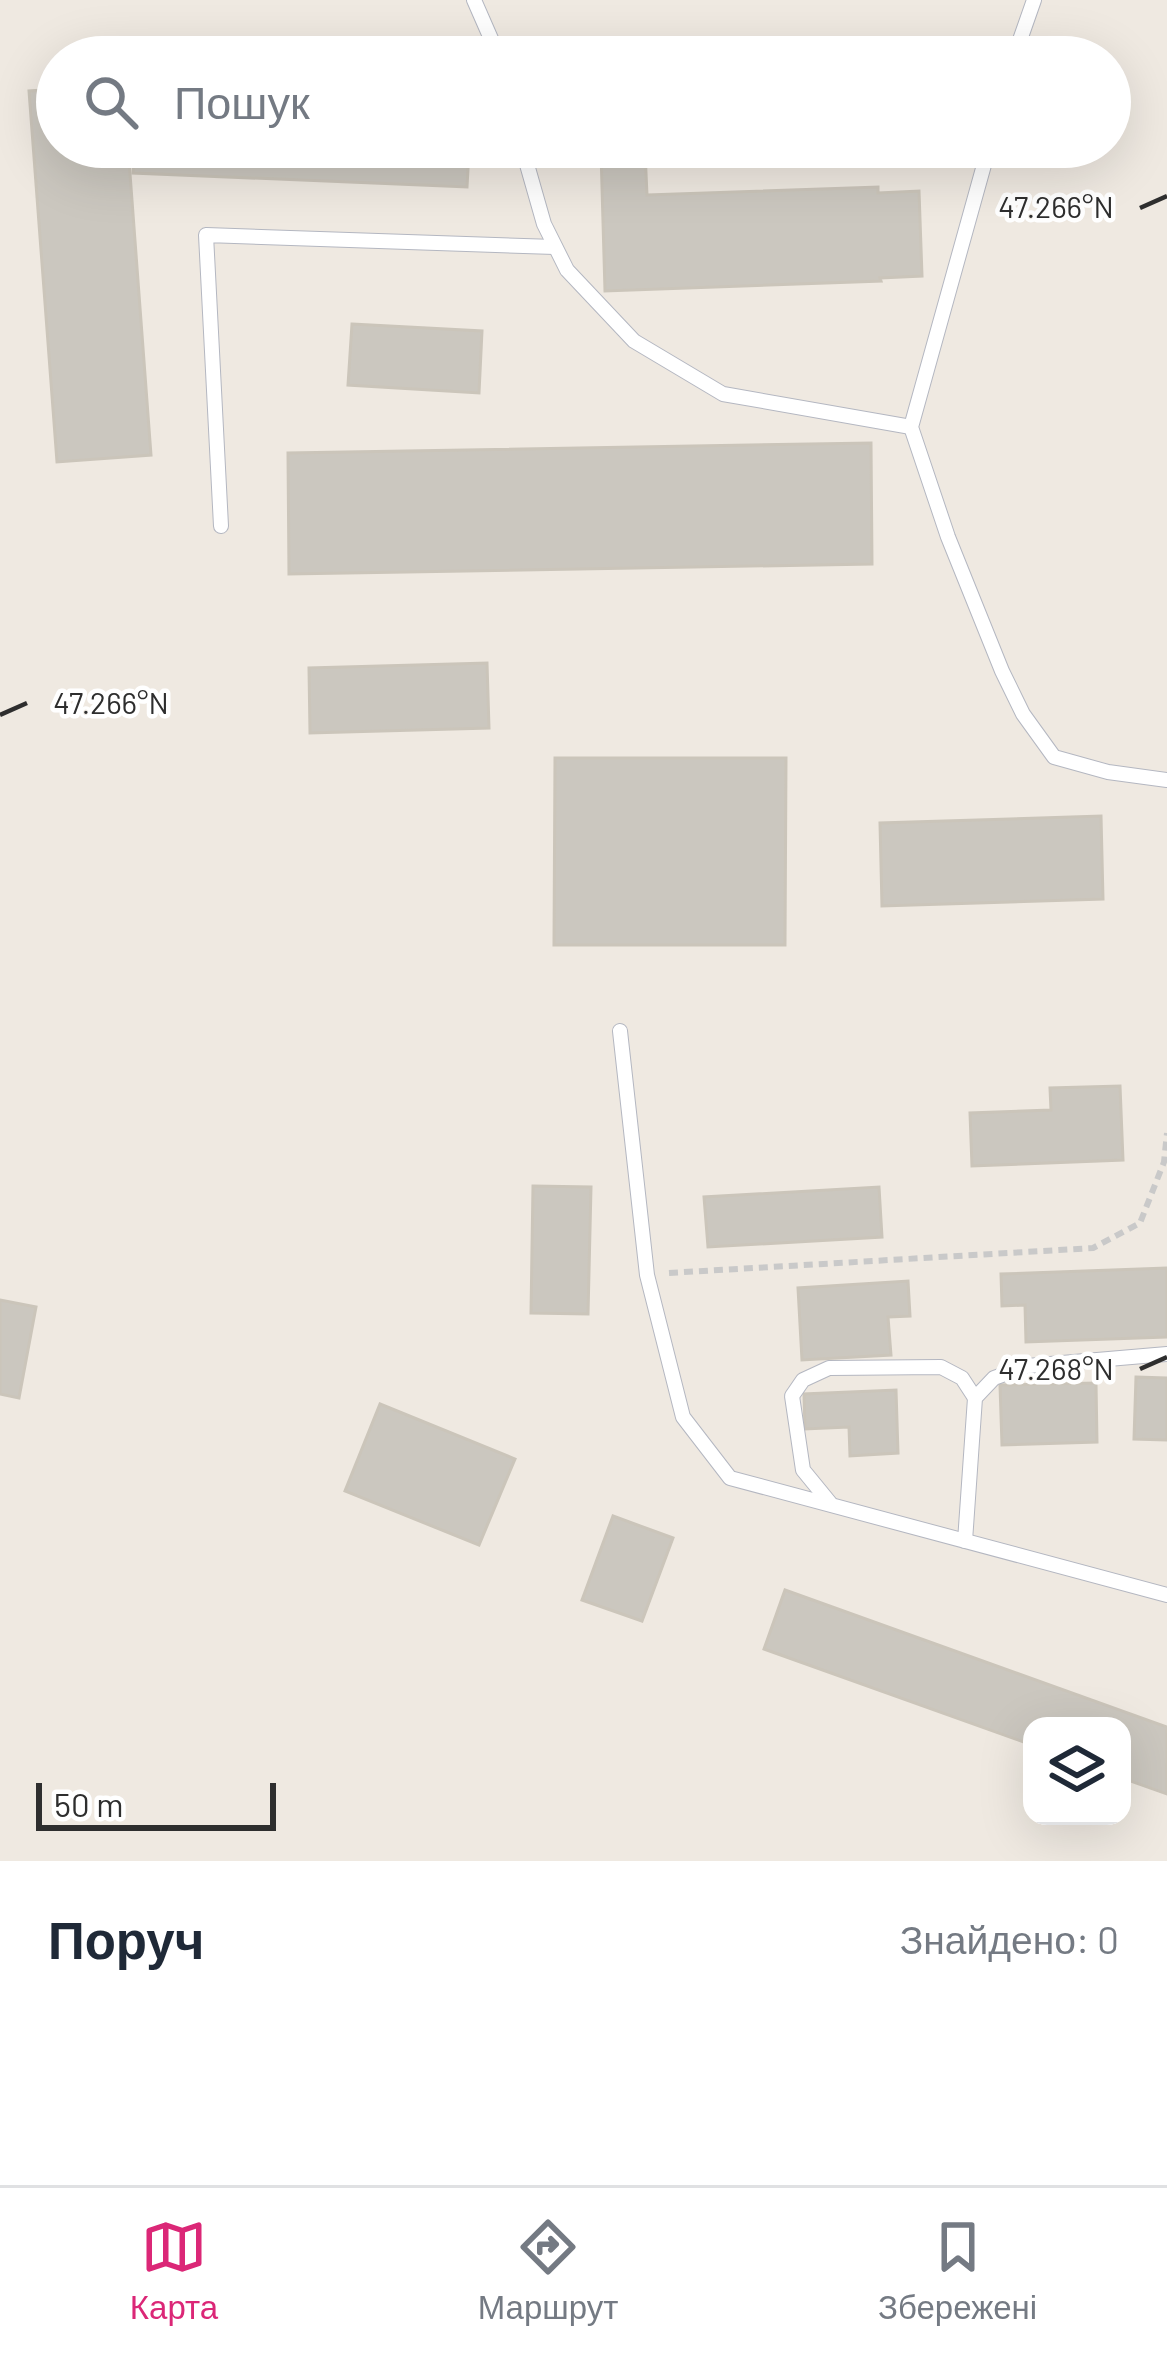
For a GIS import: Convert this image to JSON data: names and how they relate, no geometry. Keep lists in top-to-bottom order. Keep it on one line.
{"scale_bar":"50 m","page":{"search":"Пошук","scale":"50 m","heading":["Поруч","Знайдено: 0"],"nav":["Карта","Маршрут","Збережені"]},"coordinates":["47.266°N","47.268°N"]}
